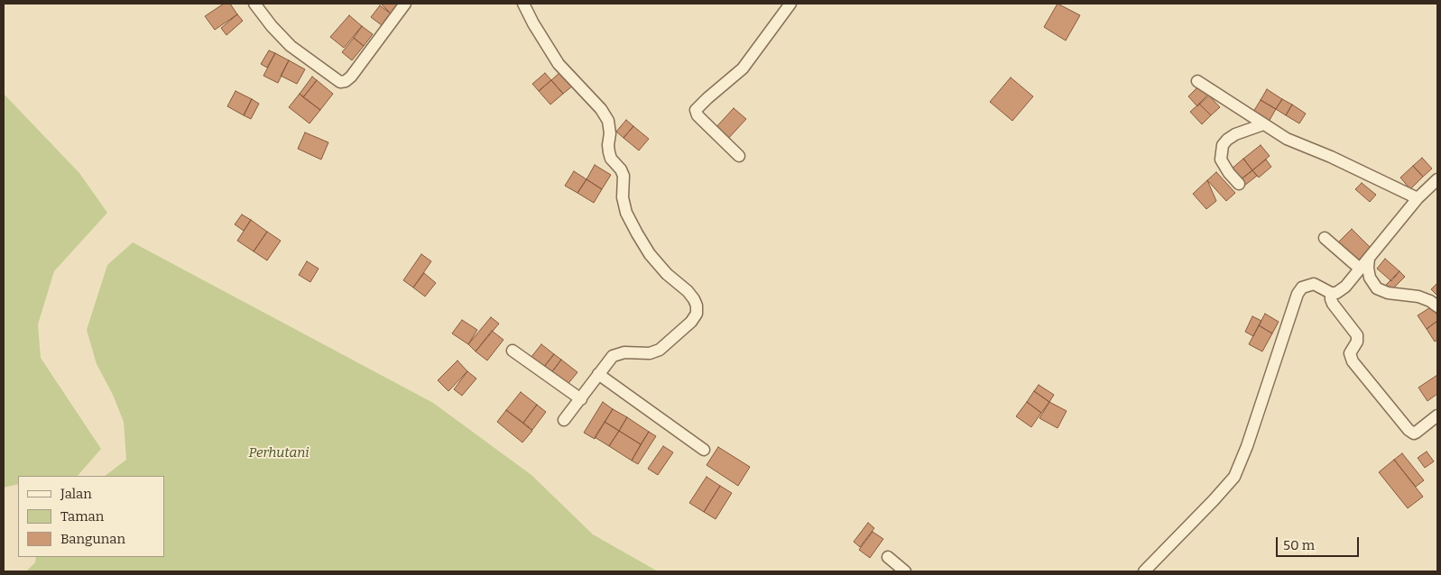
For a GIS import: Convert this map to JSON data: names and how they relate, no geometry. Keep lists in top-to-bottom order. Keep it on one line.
{"parks":["Perhutani"],"legend":["Jalan","Taman","Bangunan"],"scale_bar":"50 m"}
